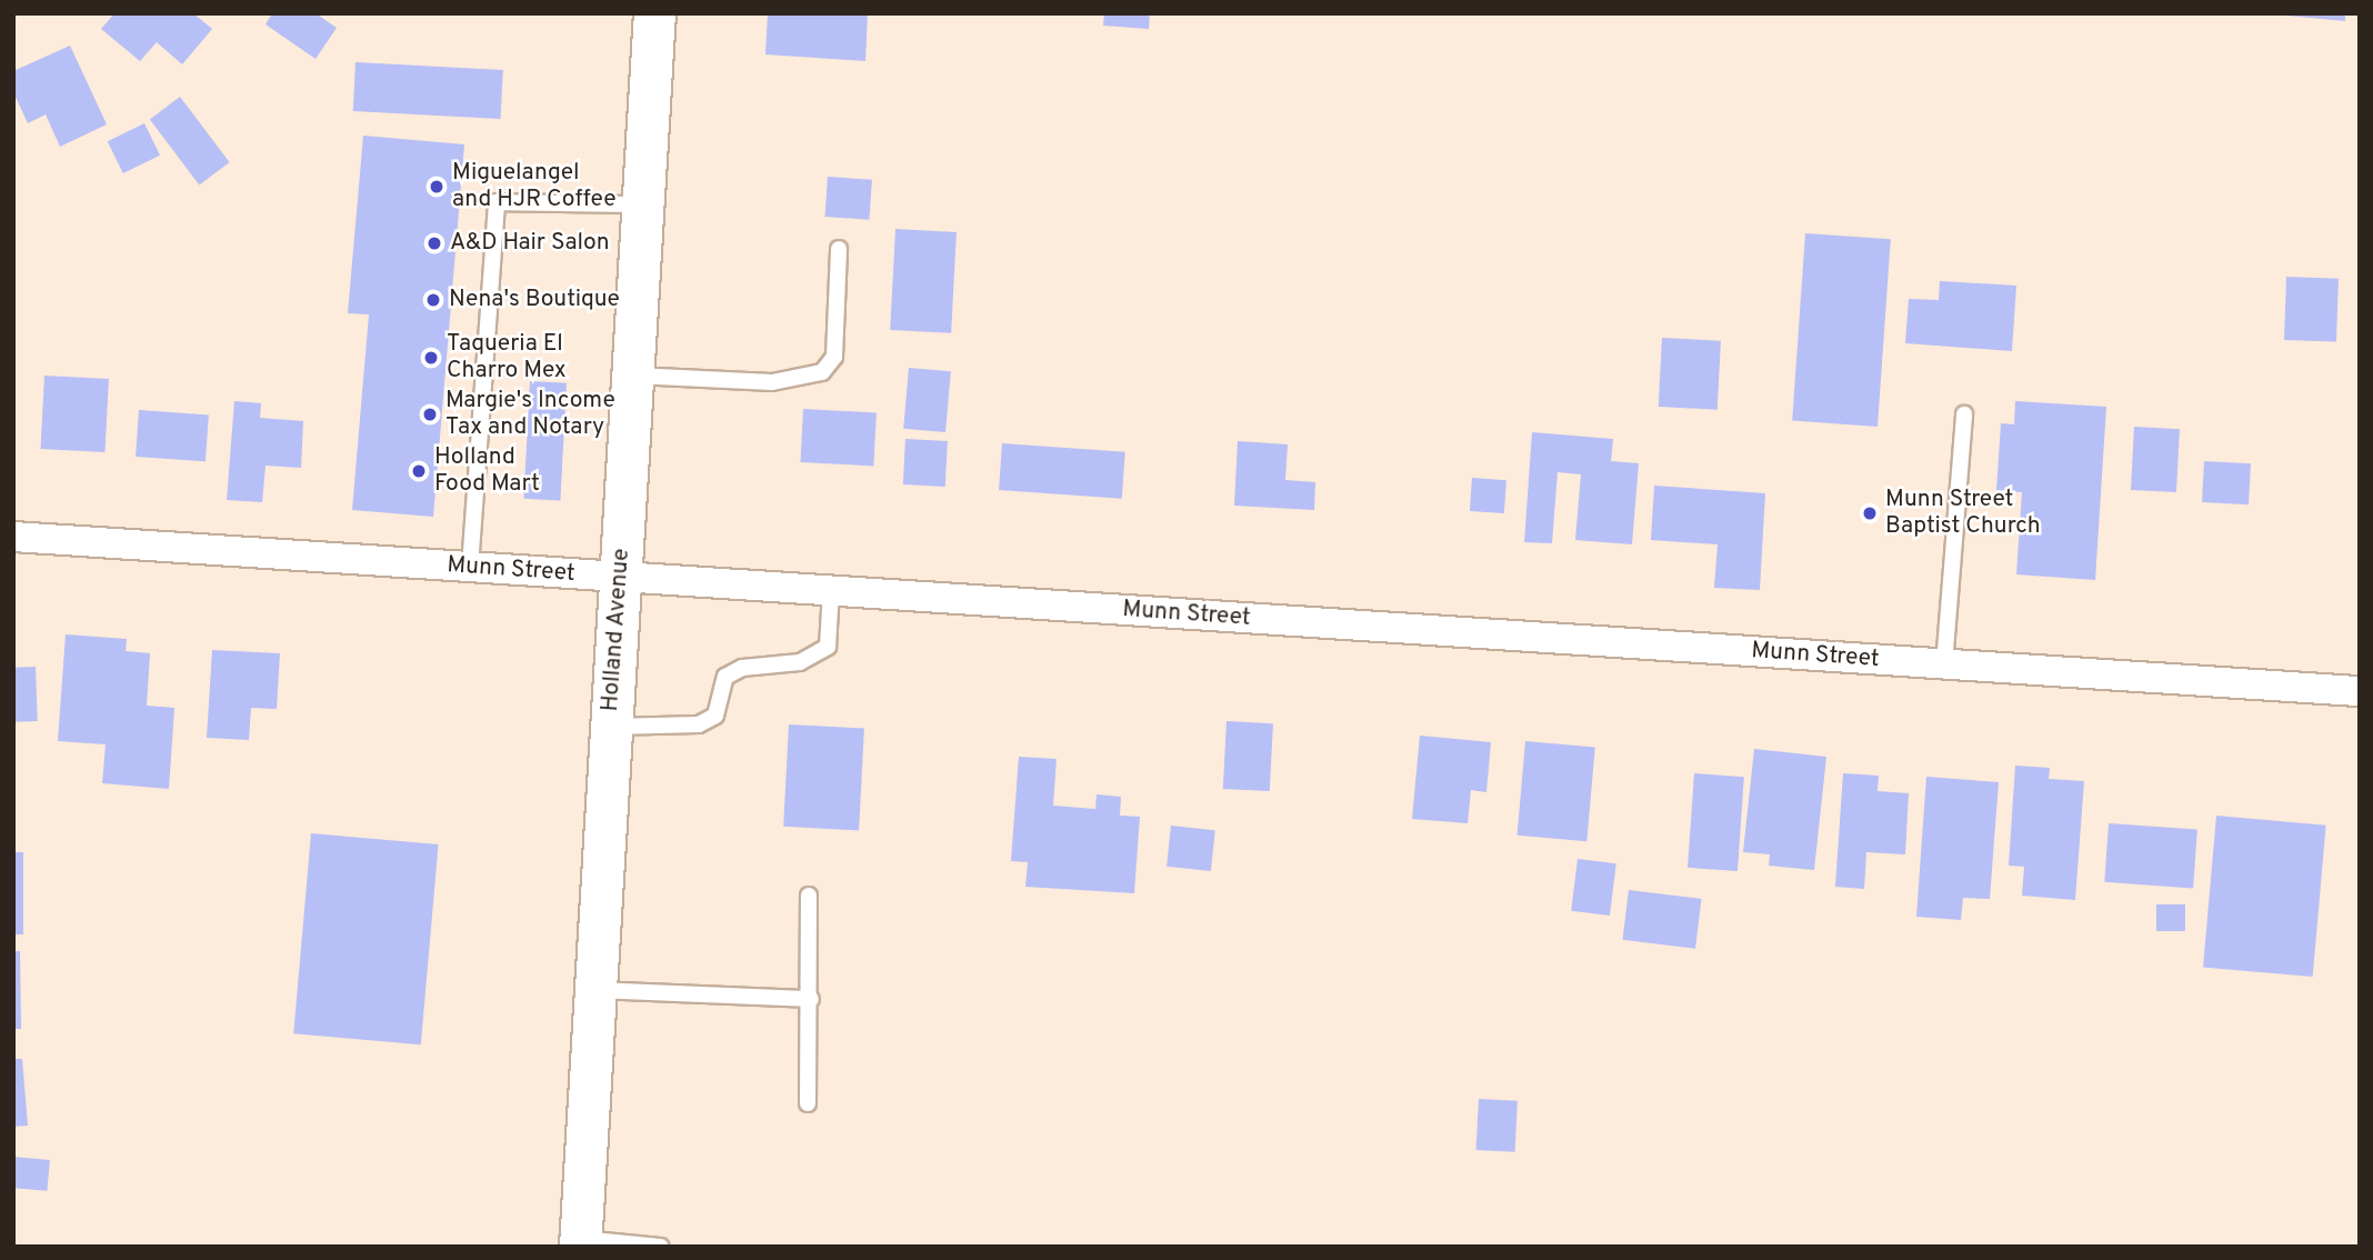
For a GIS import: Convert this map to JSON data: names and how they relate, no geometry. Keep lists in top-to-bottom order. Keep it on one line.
{"streets":{"main road":["Holland Avenue"],"street":["Munn Street"]},"crossings":[["Munn Street","Holland Avenue"]],"places":["Miguelangel and HJR Coffee","A&D Hair Salon","Nena's Boutique","Taqueria El Charro Mex","Margie's Income Tax and Notary","Holland Food Mart","Munn Street Baptist Church"]}
